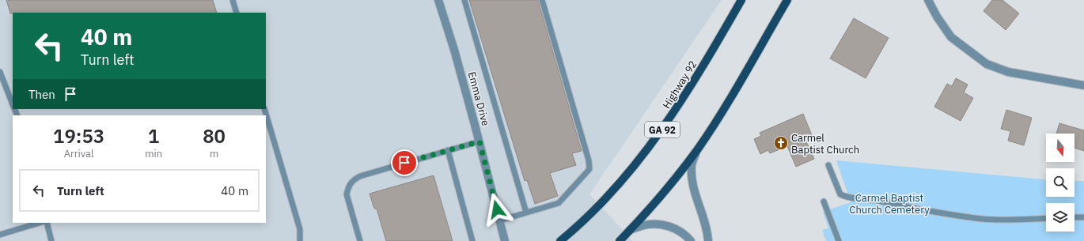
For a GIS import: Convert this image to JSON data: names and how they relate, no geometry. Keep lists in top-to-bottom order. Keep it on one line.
{"streets":{"main road":["Highway 92","GA 92"],"street":["Emma Drive"]},"parks":["Carmel Baptist Church Cemetery"],"places":{"church":["Carmel Baptist Church"]},"north":"bottom","page":{"turn":["40 m","Turn left"],"then":"Then","eta":["19:53","Arrival","1","min","80","m"],"list":[{"name":"Turn left","value":"40 m"}]}}
